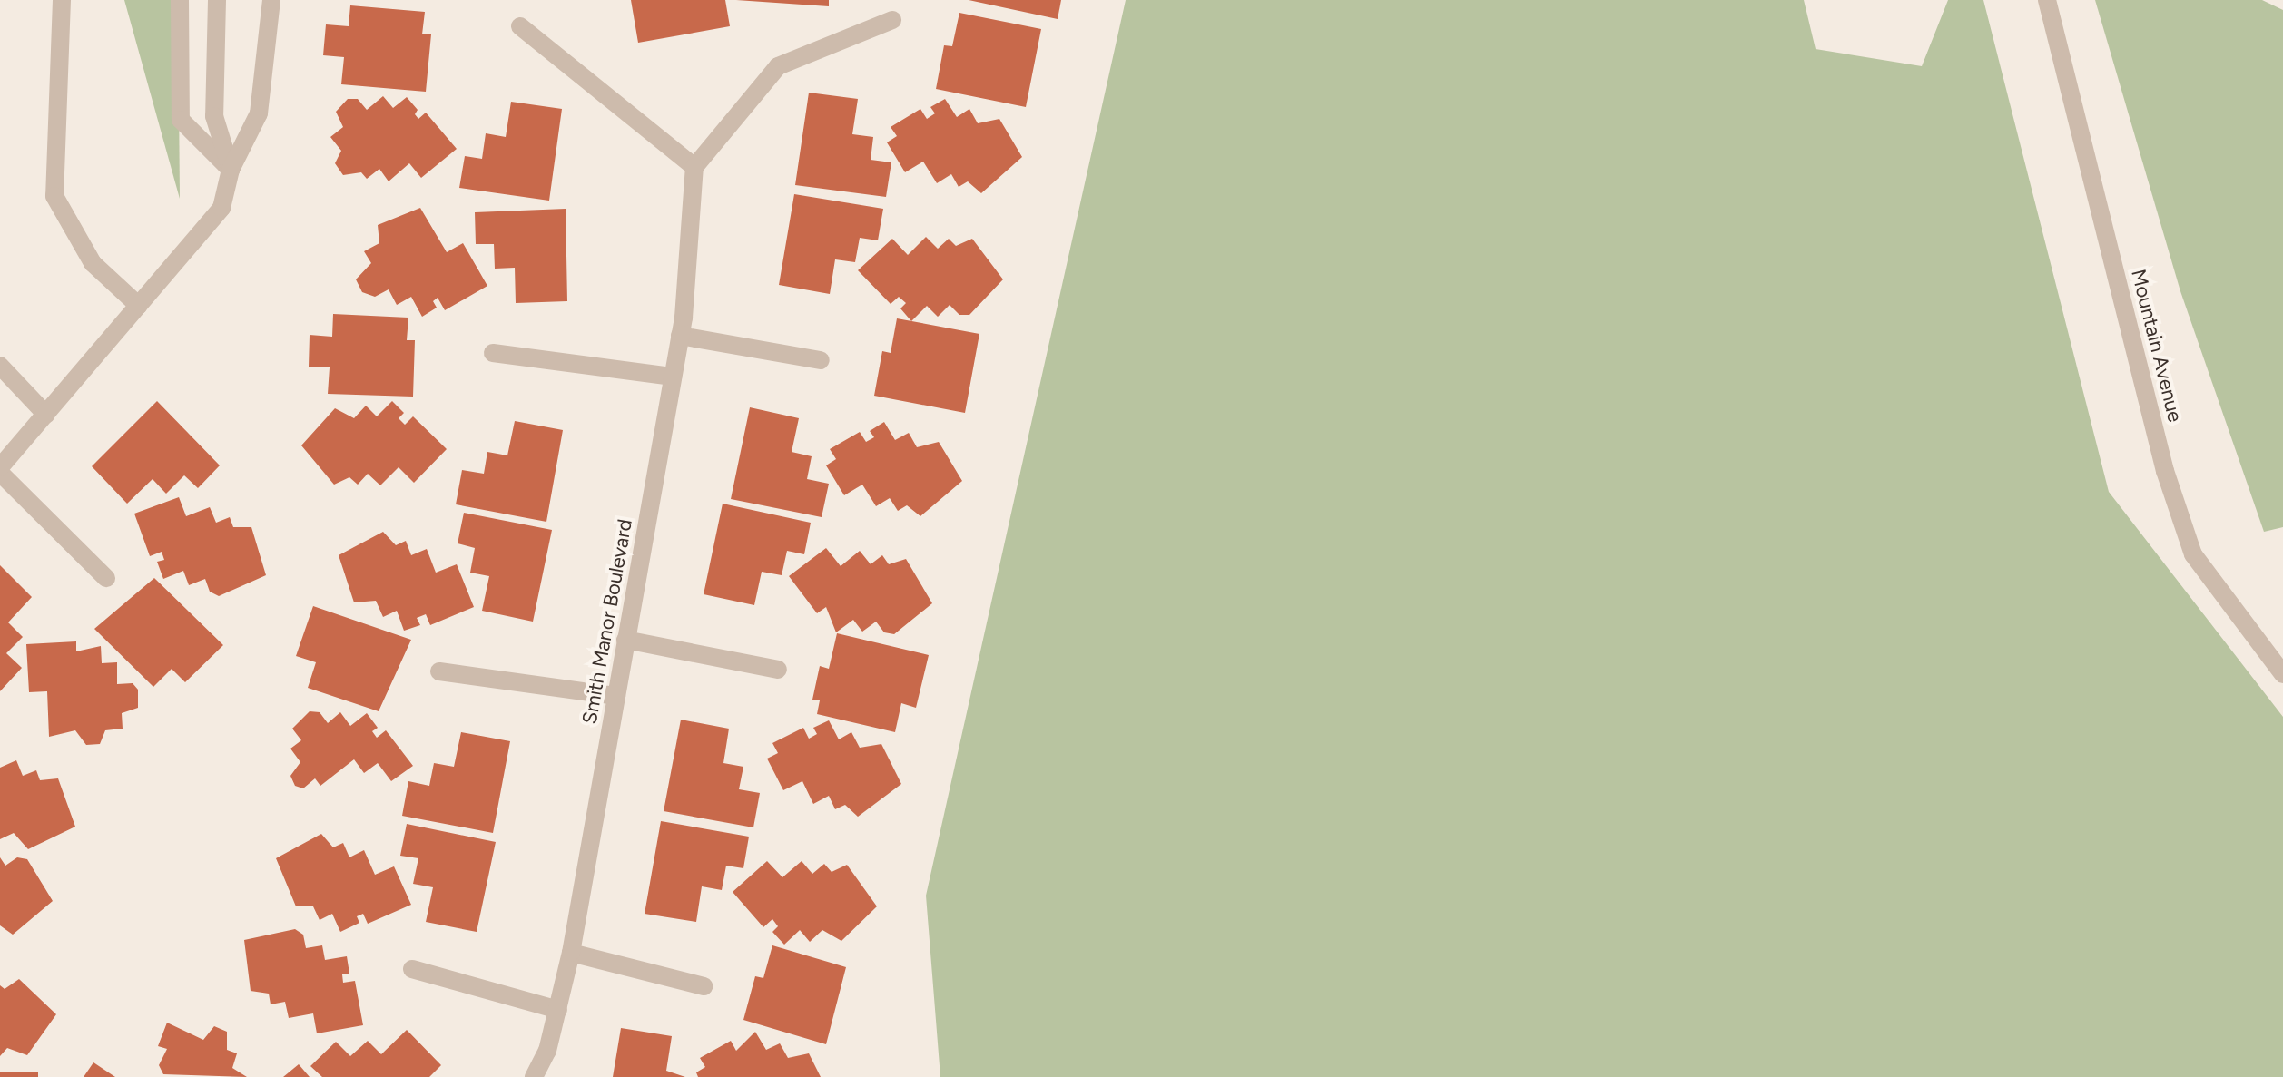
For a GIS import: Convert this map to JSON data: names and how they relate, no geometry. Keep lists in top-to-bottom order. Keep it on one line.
{"streets":{"street":["Mountain Avenue","Smith Manor Boulevard"]}}
